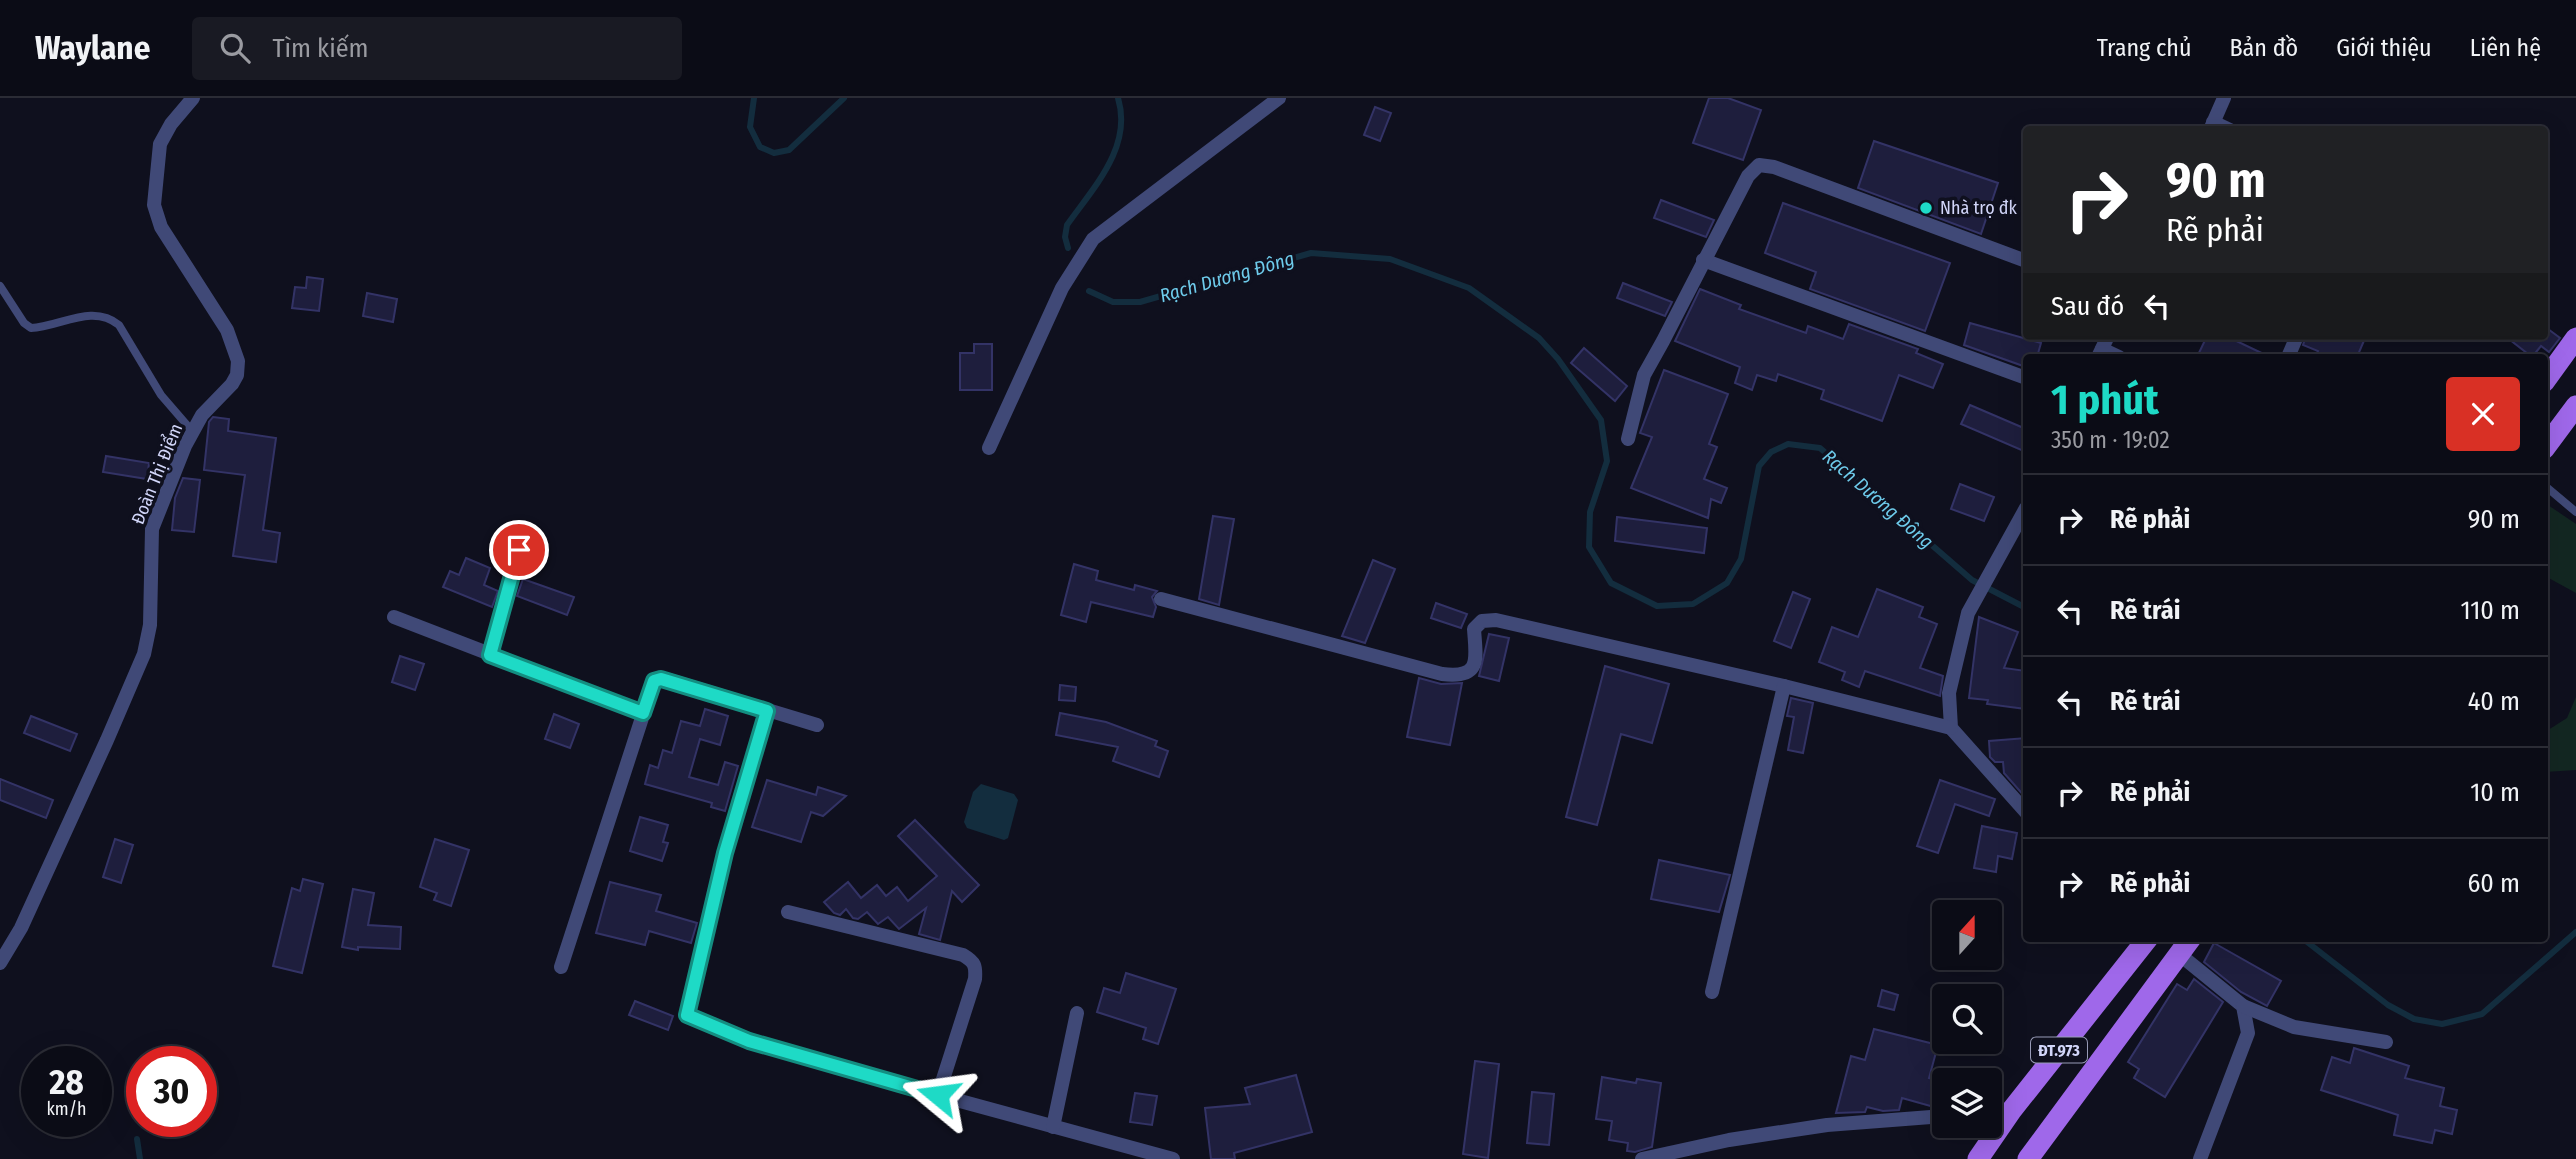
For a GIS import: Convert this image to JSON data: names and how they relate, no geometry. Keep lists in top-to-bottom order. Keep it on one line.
{"streets":{"main road":["ĐT.973"],"street":["Đoàn Thị Điểm"]},"water":["Rạch Dương Đông"],"places":["Nhà trọ đk"],"north":"top","page":{"header":"Waylane","search":"Tìm kiếm","nav":["Trang chủ","Bản đồ","Giới thiệu","Liên hệ"],"turn":["90 m","Rẽ phải"],"then":"Sau đó","heading":["1 phút","350 m · 19:02"],"list":[{"name":"Rẽ phải","value":"90 m"},{"name":"Rẽ trái","value":"110 m"},{"name":"Rẽ trái","value":"40 m"},{"name":"Rẽ phải","value":"10 m"},{"name":"Rẽ phải","value":"60 m"}],"speed":"28 km/h","limit":"30"}}
